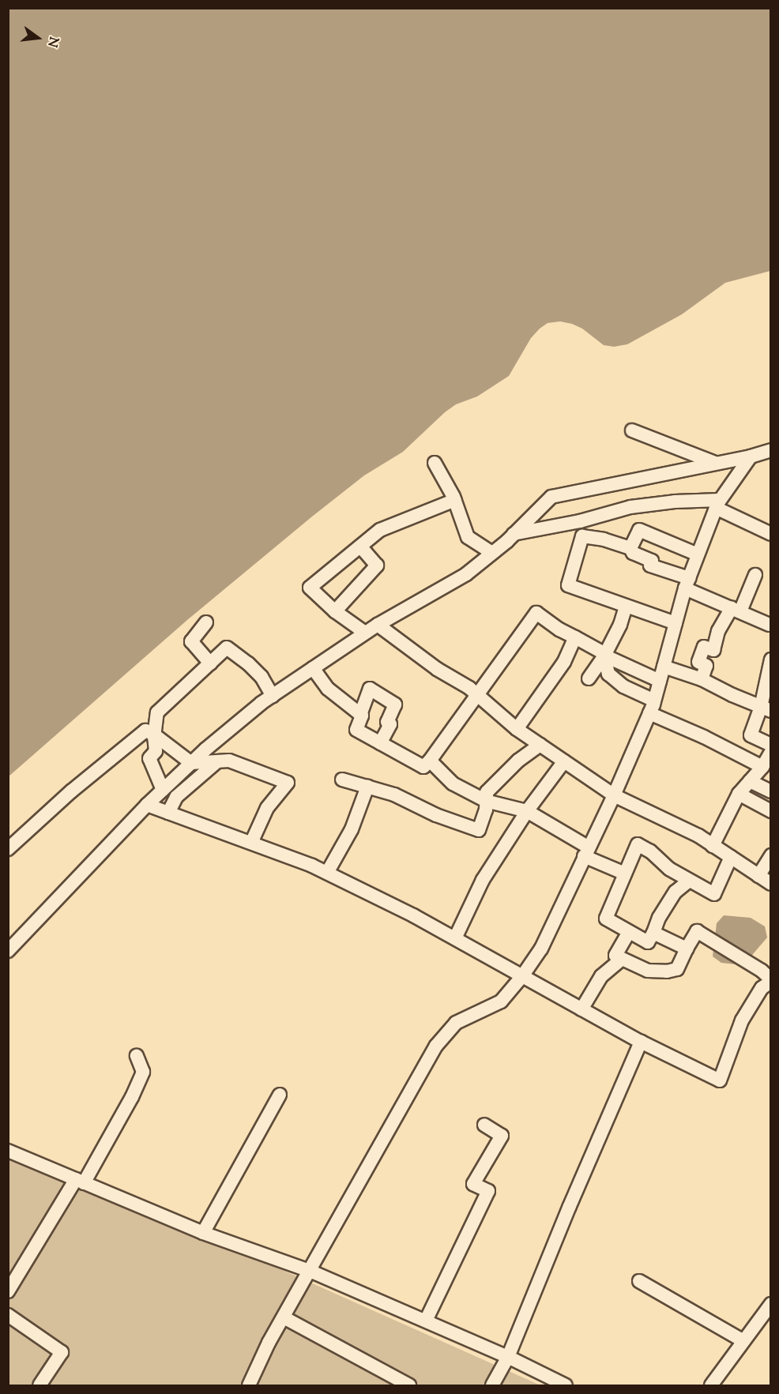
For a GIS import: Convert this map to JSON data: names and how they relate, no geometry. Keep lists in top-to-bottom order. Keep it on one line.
{"north":"right"}
